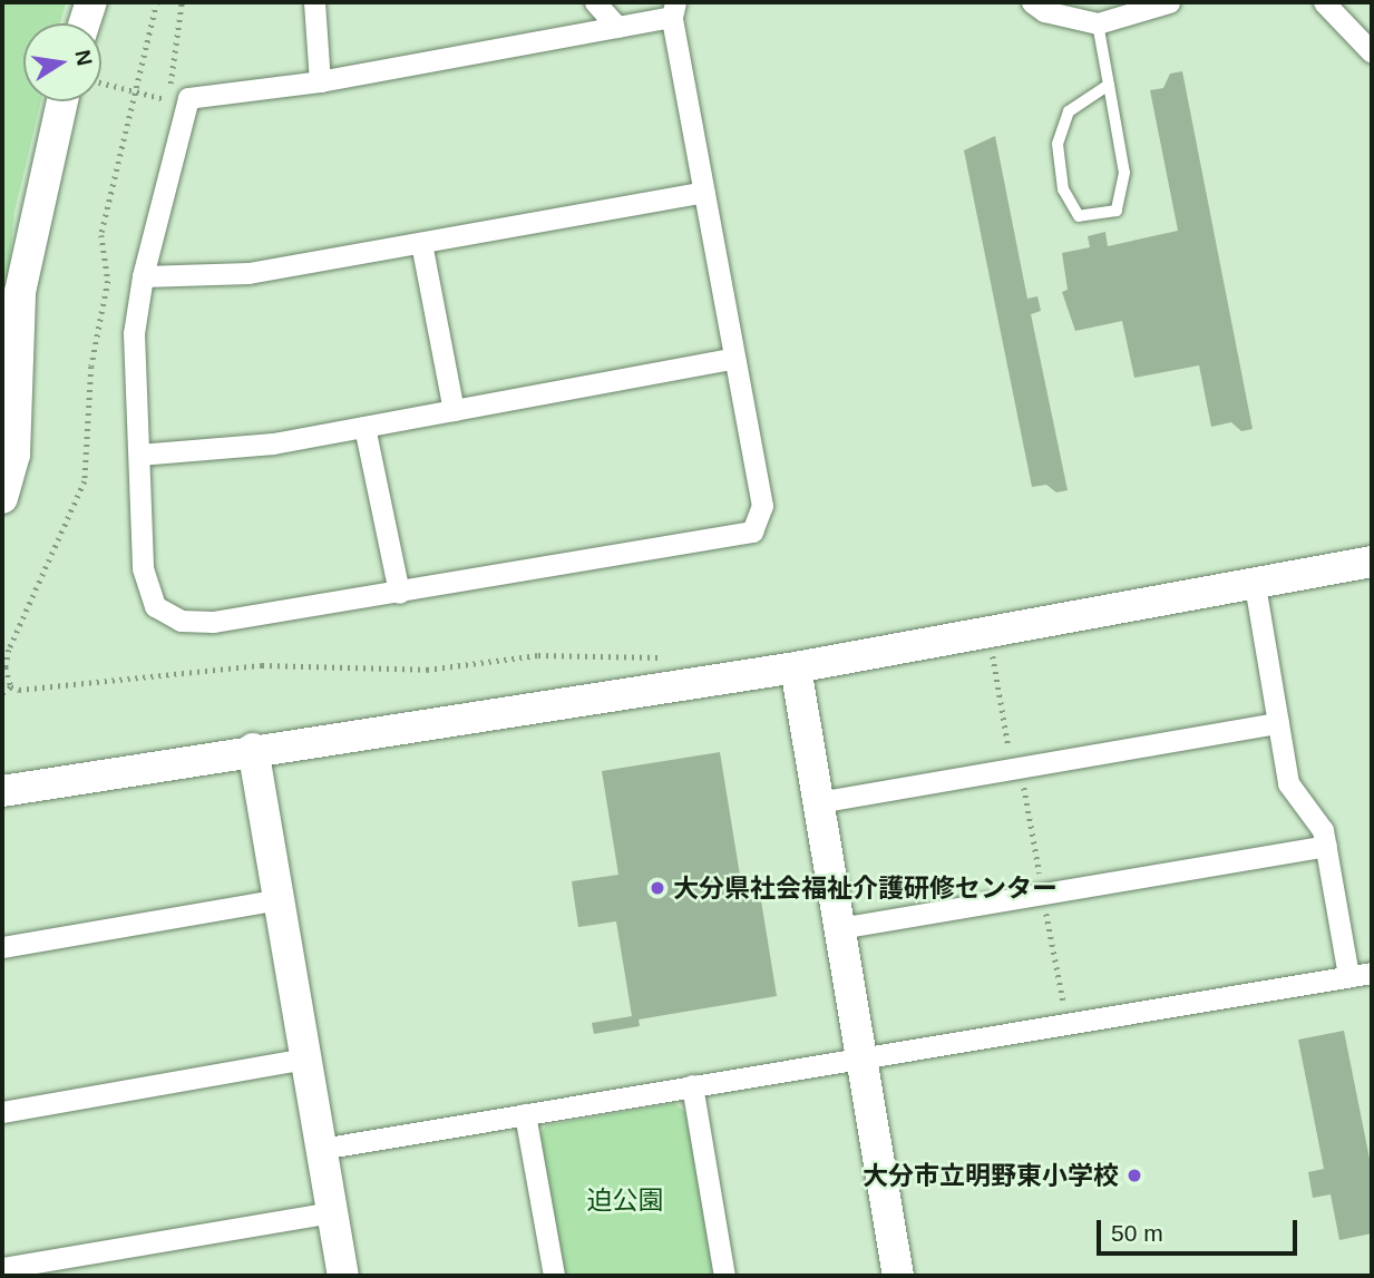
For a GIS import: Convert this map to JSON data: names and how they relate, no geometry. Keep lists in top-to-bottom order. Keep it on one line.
{"parks":["迫公園"],"places":["大分県社会福祉介護研修センター","大分市立明野東小学校"],"scale_bar":"50 m","north":"right"}
